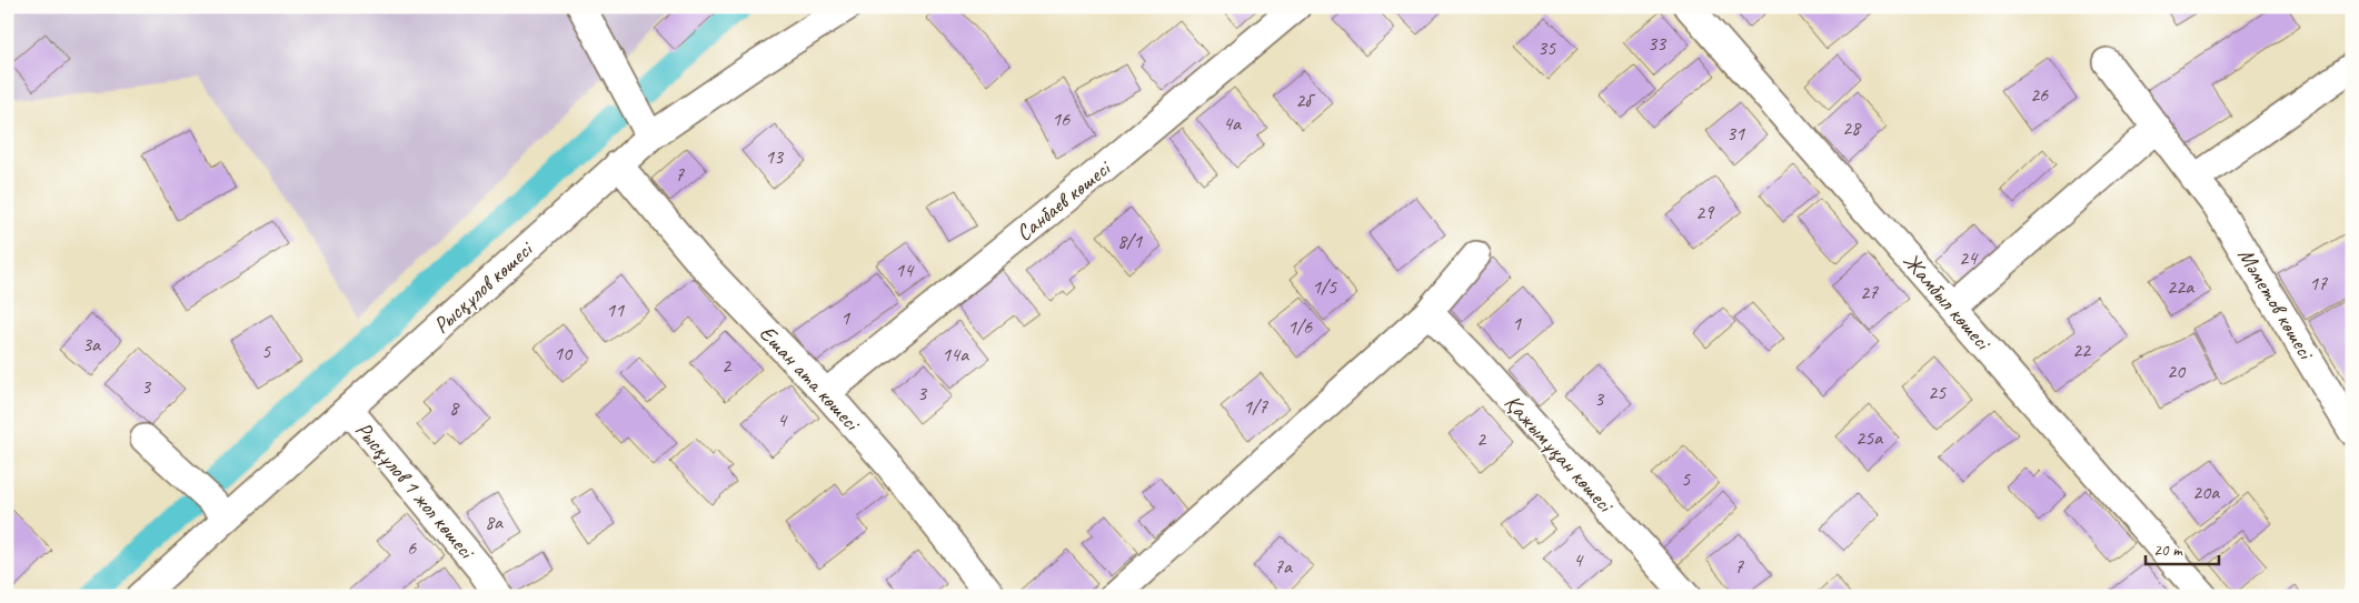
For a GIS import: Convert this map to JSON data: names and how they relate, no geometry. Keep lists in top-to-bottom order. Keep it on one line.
{"streets":{"street":["Санбаев көшесі","Рысқұлов көшесі","Жамбыл көшесі","Мәметов көшесі","Ешан ата көшесі","Қажымұқан көшесі","Рысқұлов 1 жол көшесі"]},"crossings":[["Санбаев көшесі","Ешан ата көшесі"],["Рысқұлов көшесі","Ешан ата көшесі"],["Рысқұлов көшесі","Рысқұлов 1 жол көшесі"]],"house_numbers":["33","35","26","2б","16","4а","28","31","13","7","29","8/1","24","14","17","1/5","22а","27","11","1","1","1/6","3а","22","5","10","14а","2","20","3","25","3","3","1/7","8","4","25а","2","5","20а","8а","6","4","7а","7"],"scale_bar":"20 m"}
